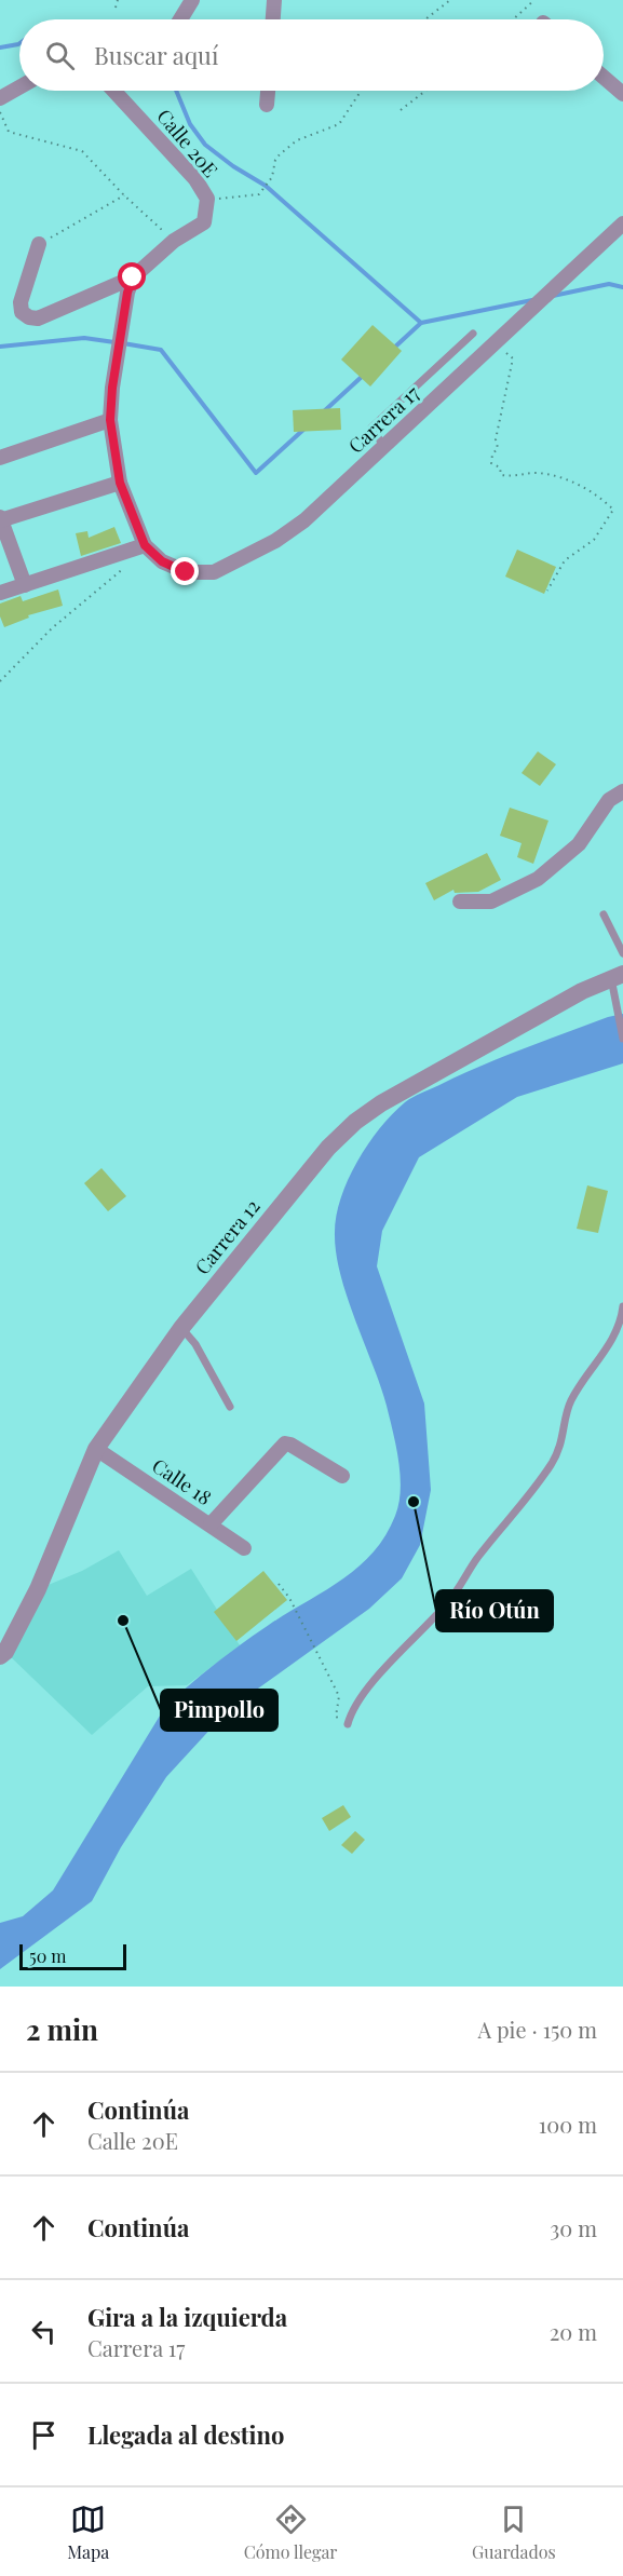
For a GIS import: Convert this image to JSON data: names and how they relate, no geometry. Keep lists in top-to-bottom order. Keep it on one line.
{"streets":{"street":["Calle 20E","Carrera 17","Carrera 12","Calle 18"]},"crossings":[["Carrera 12","Calle 18"]],"places":["Río Otún","Pimpollo"],"scale_bar":"50 m","page":{"search":"Buscar aquí","scale":"50 m","heading":["2 min","A pie · 150 m"],"list":[["Continúa","Calle 20E","100 m"],["Continúa","30 m"],["Gira a la izquierda","Carrera 17","20 m"],"Llegada al destino"],"nav":["Mapa","Cómo llegar","Guardados"]}}
